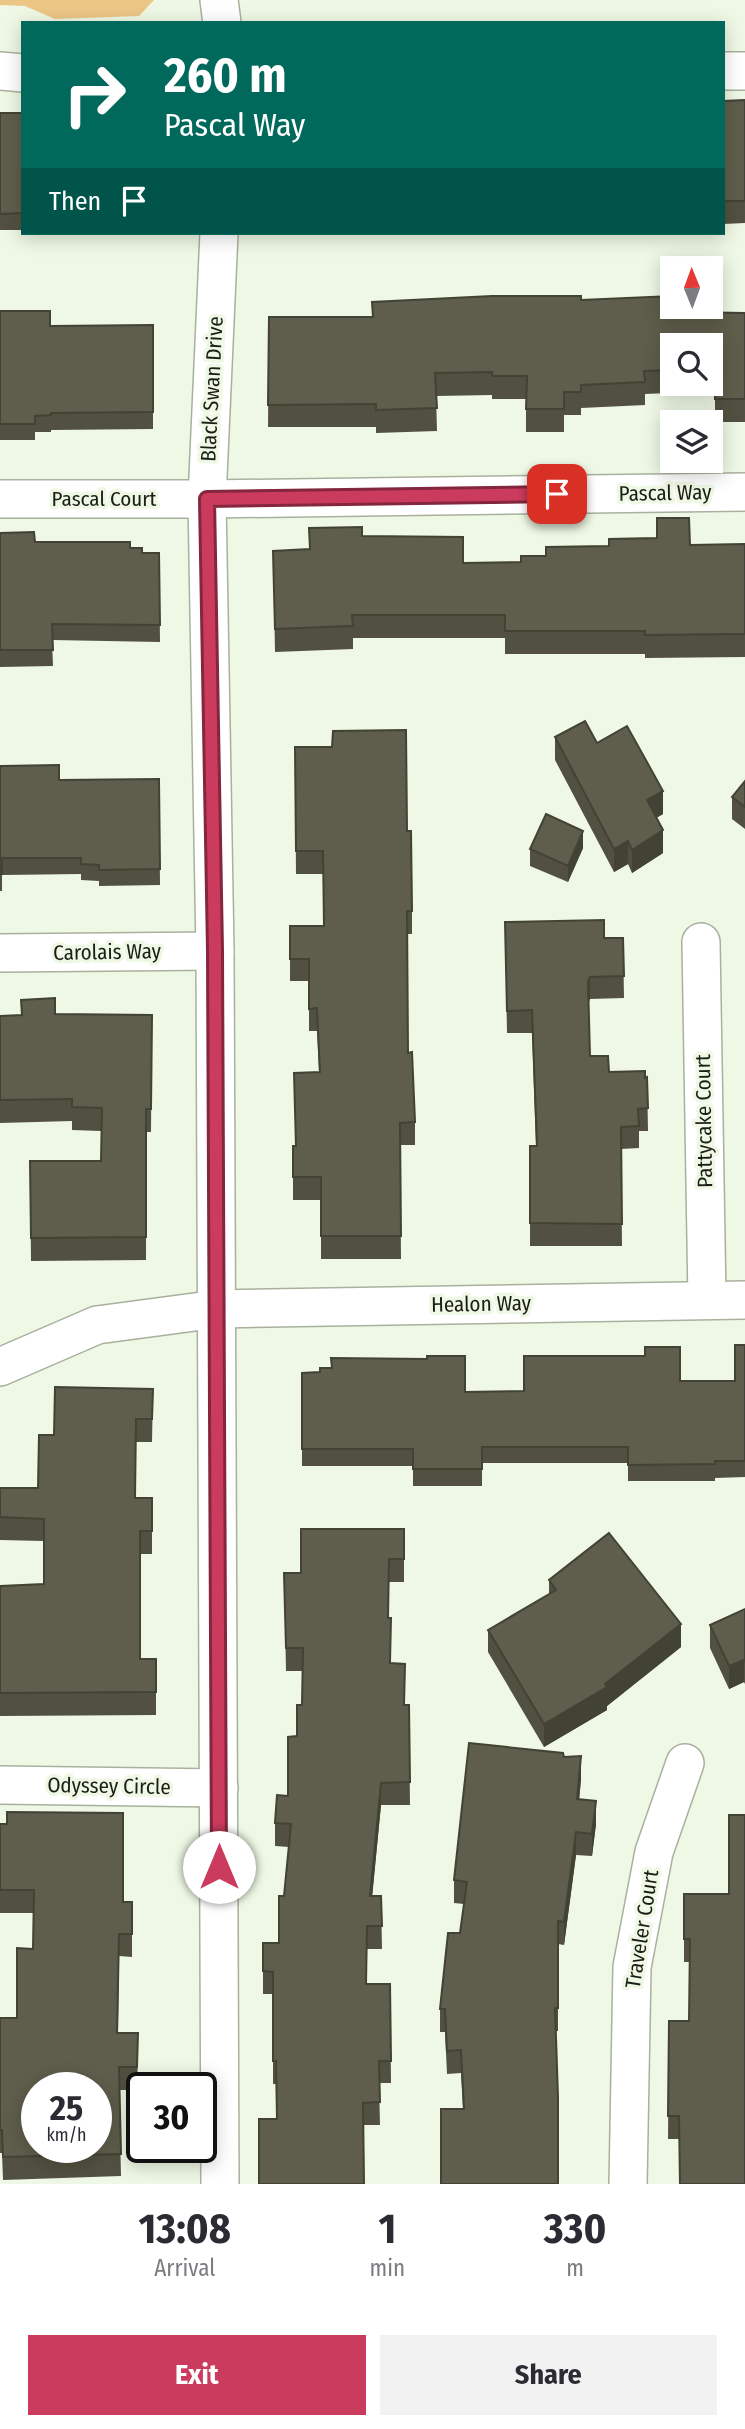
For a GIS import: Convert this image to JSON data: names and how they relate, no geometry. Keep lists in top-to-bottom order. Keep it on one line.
{"streets":{"street":["Black Swan Drive","Pascal Way","Pascal Court","Carolais Way","Pattycake Court","Healon Way","Odyssey Circle","Traveler Court"]},"crossings":[["Black Swan Drive","Pascal Way"],["Black Swan Drive","Pascal Court"],["Black Swan Drive","Carolais Way"],["Black Swan Drive","Healon Way"],["Black Swan Drive","Odyssey Circle"],["Pascal Way","Pascal Court"],["Pattycake Court","Healon Way"]],"north":"top","page":{"turn":["260 m","Pascal Way"],"then":"Then","speed":"25 km/h","limit":"30","eta":["13:08","Arrival","1","min","330","m"],"buttons":["Exit","Share"]}}
